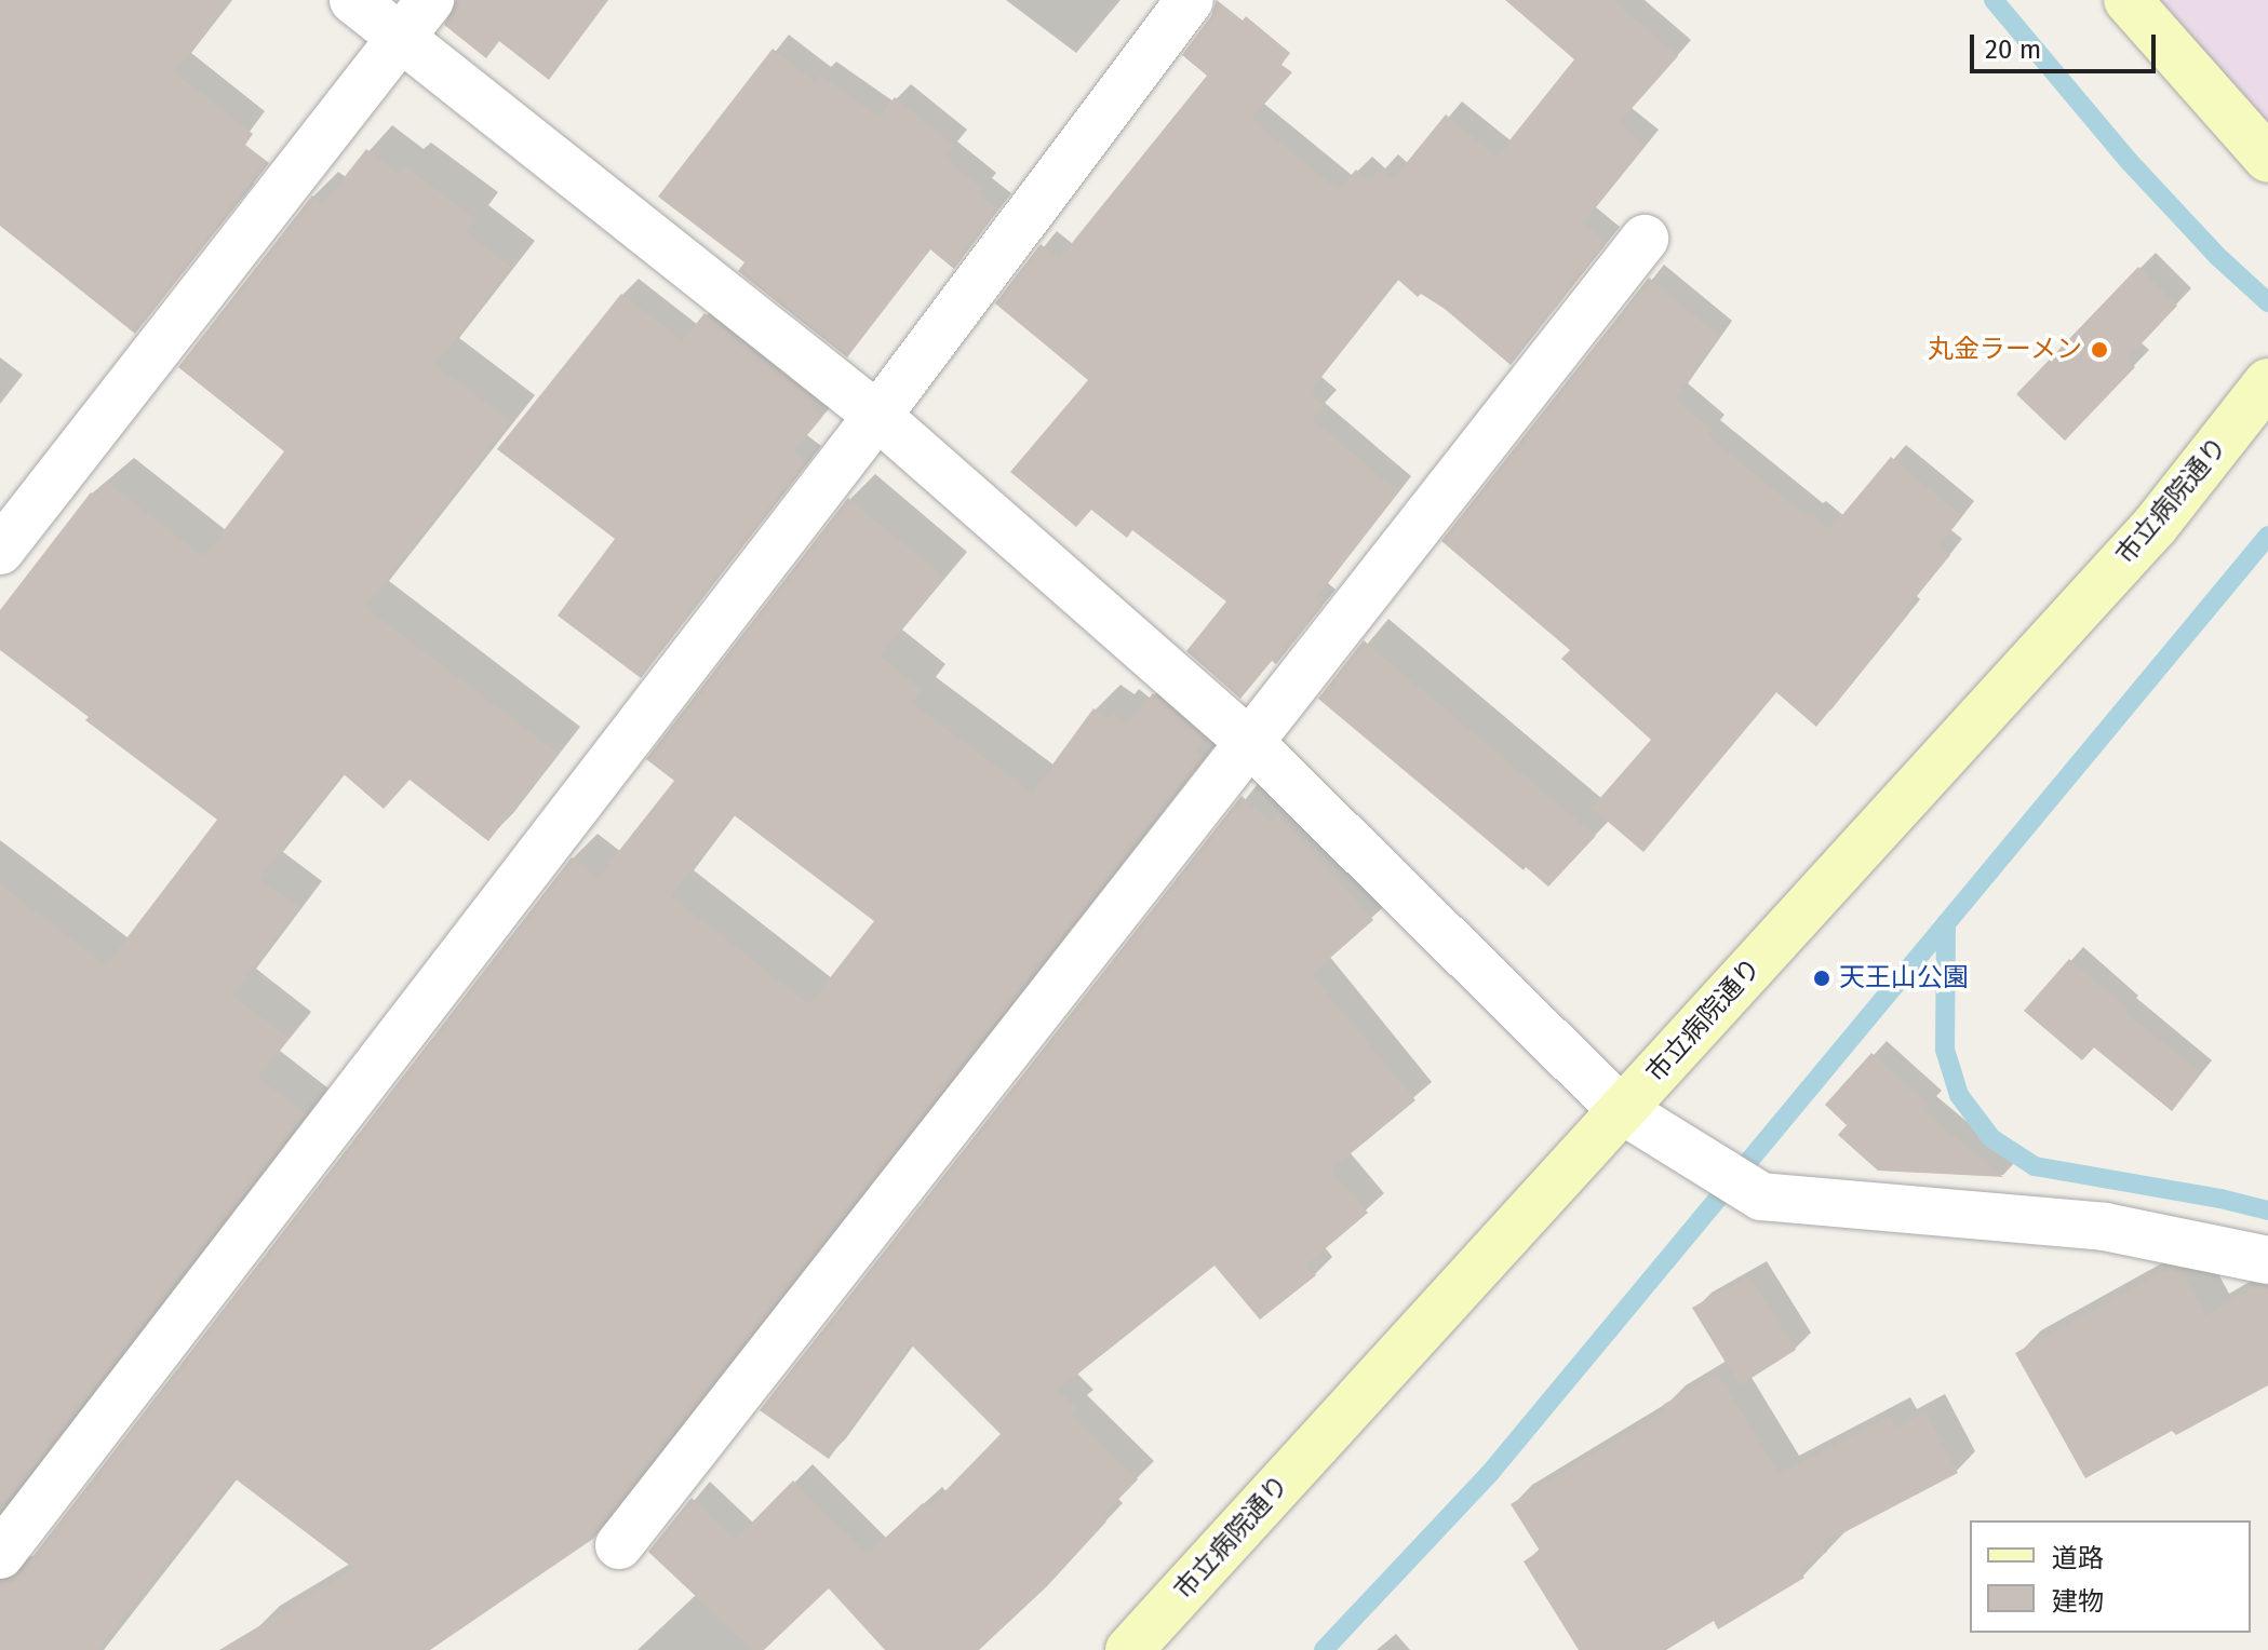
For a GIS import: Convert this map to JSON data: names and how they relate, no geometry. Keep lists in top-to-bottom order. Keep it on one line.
{"streets":{"main road":["市立病院通り"]},"places":["丸金ラーメン","天王山公園"],"legend":["道路","建物"],"scale_bar":"20 m"}
